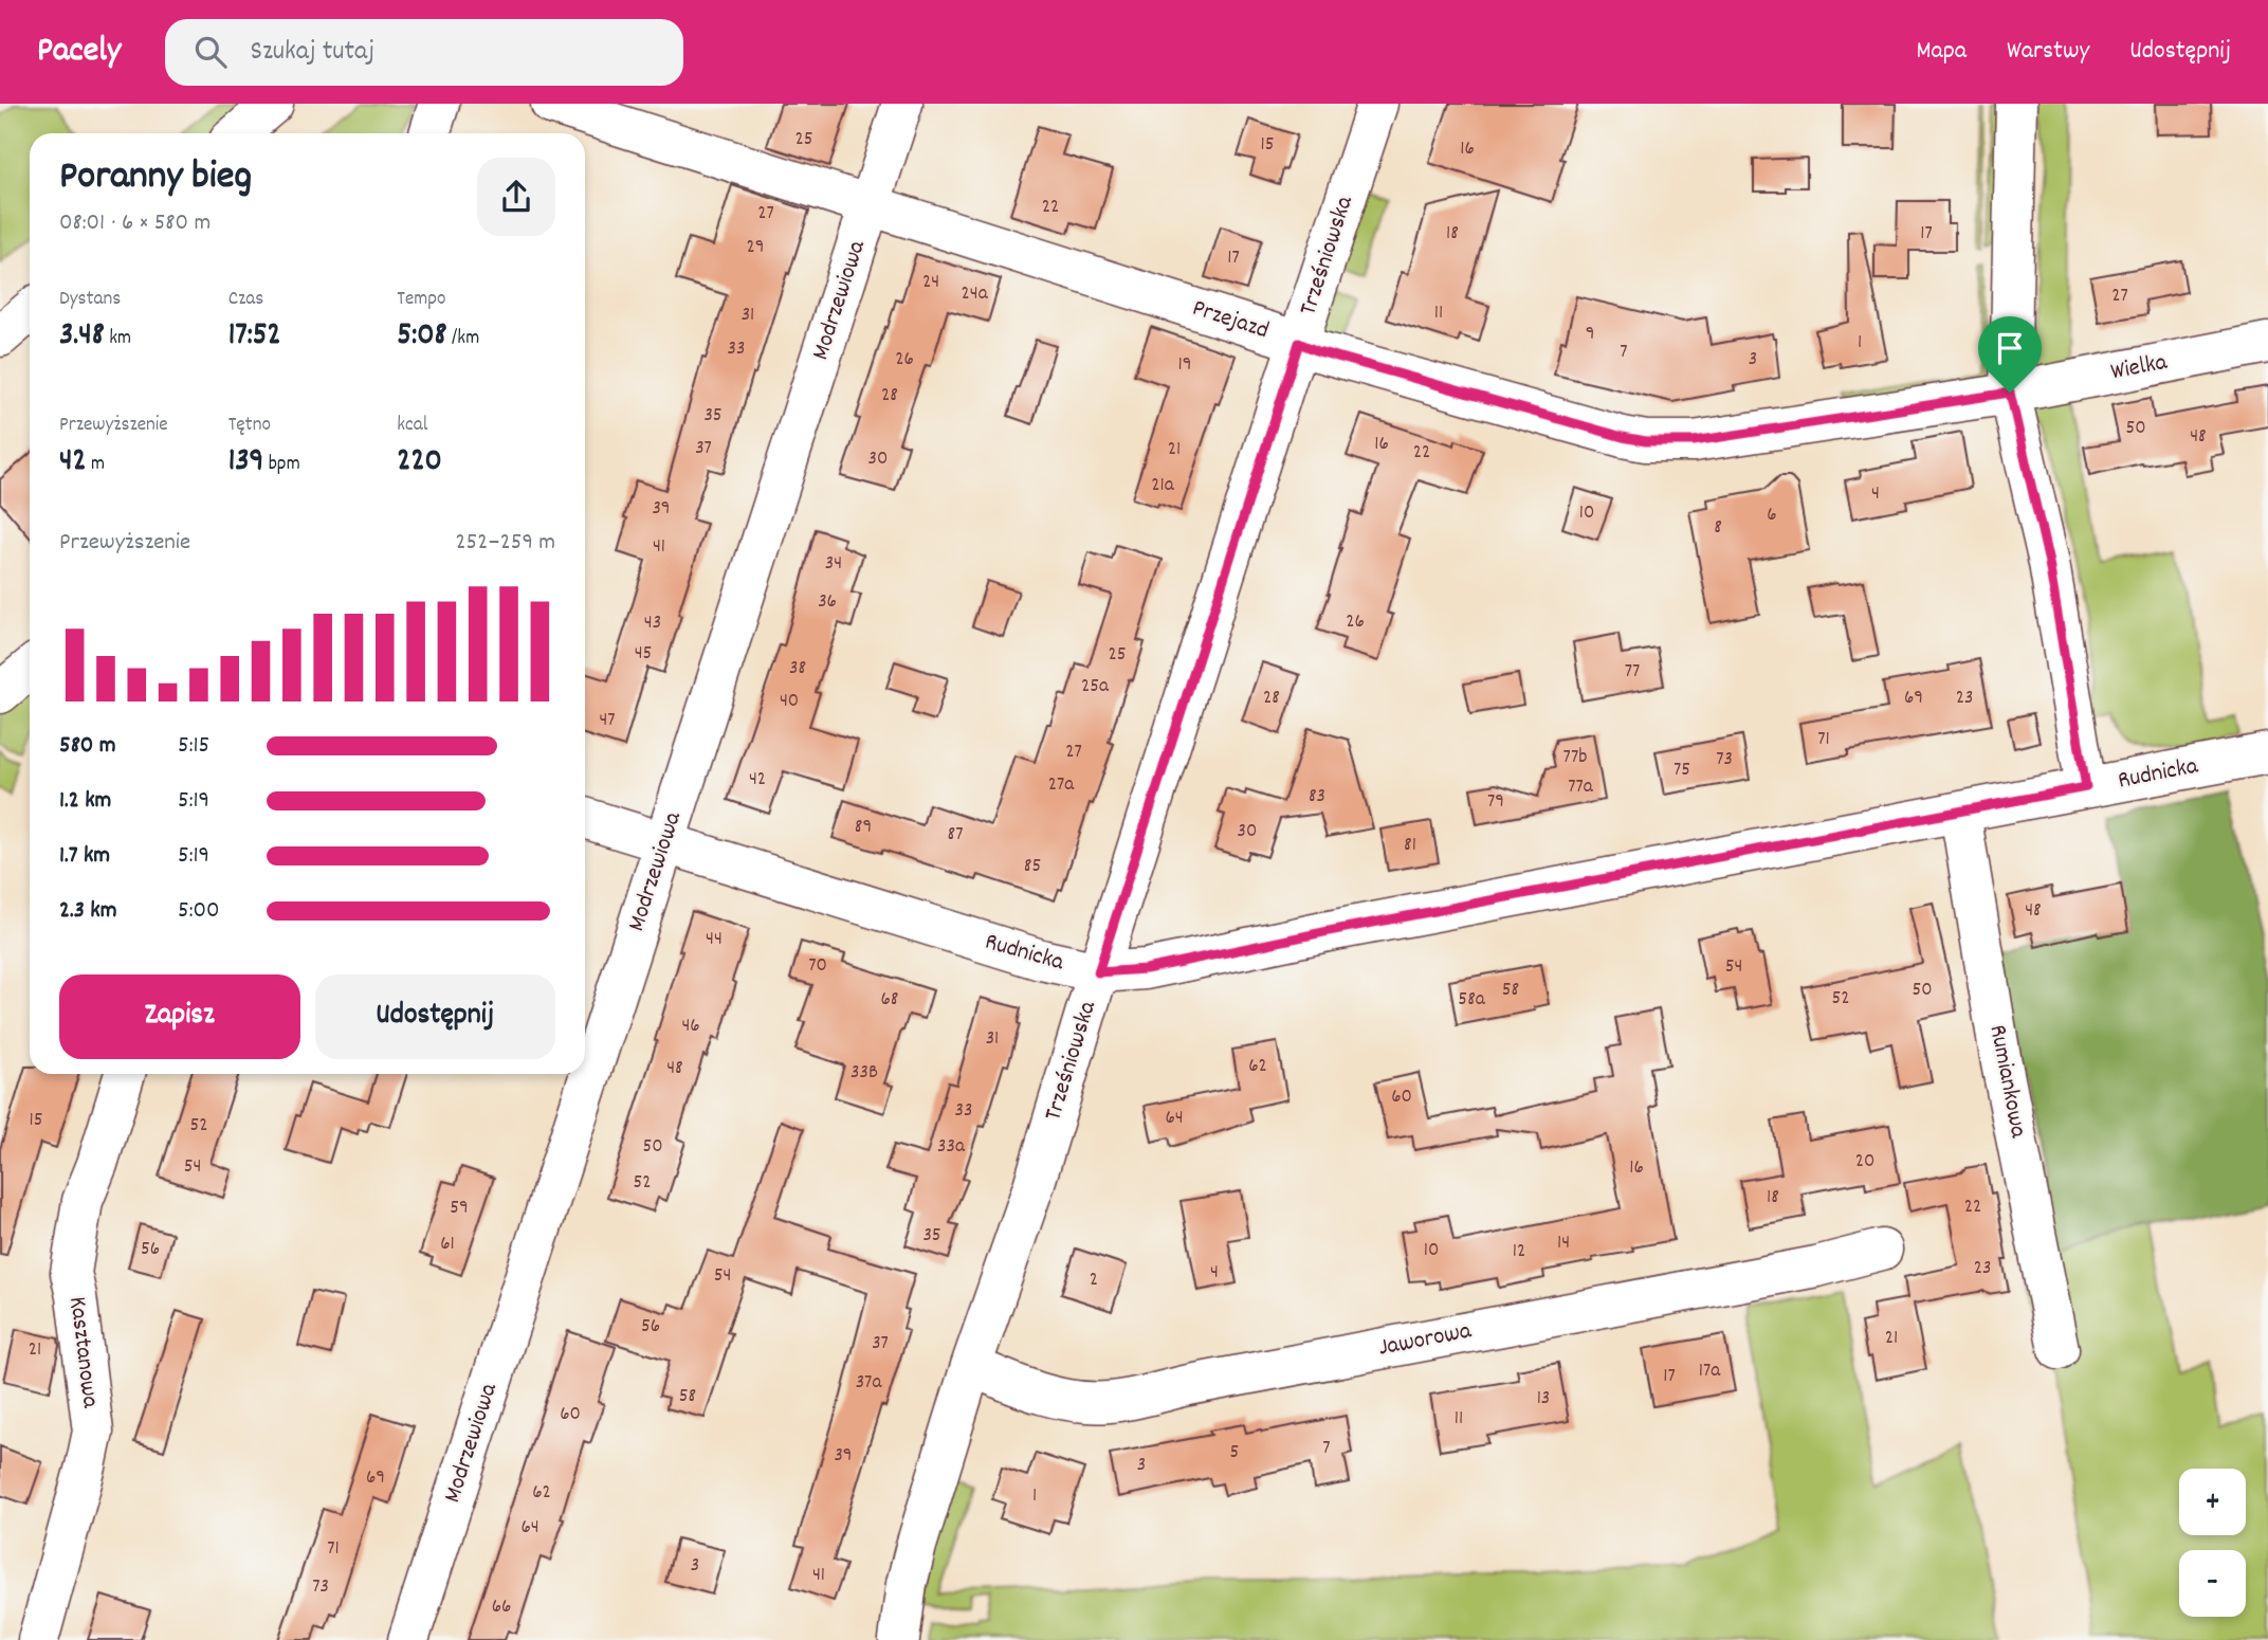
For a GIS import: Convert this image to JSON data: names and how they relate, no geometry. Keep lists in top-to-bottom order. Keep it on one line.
{"streets":{"street":["Trześniowska","Modrzewiowa","Przejazd","Wielka","Rudnicka","Rumiankowa","Jaworowa","Kasztanowa"]},"crossings":[["Trześniowska","Przejazd"],["Trześniowska","Rudnicka"],["Trześniowska","Jaworowa"],["Modrzewiowa","Przejazd"],["Modrzewiowa","Rudnicka"],["Przejazd","Wielka"],["Rudnicka","Rumiankowa"]],"house_numbers":["25","15","16","22","27","18","17","29","17","24","24a","27","11","31","9","1","33","7","26","3","19","28","35","50","48","16","37","21","22","30","21a","4","39","10","6","8","41","34","36","26","43","45","25","38","77","25a","28","69","23","40","47","71","27","77b","73","75","42","27a","77a","83","79","89","30","87","81","85","48","44","70","54","58","50","52","68","58a","46","31","62","48","33B","60","33","64","15","52","50","33a","20","54","16","52","18","22","59","35","14","61","56","10","12","23","4","54","2","56","21","37","21","17a","17","37a","58","13","60","11","7","5","39","3","69","62","1","64","71","3","41","73","66"],"page":{"header":"Pacely","search":"Szukaj tutaj","nav":["Mapa","Warstwy","Udostępnij"],"heading":["Poranny bieg","08:01 · 6 × 580 m"],"stats":[["Dystans","3.48 km"],["Czas","17:52"],["Tempo","5:08 /km"],["Przewyższenie","42 m"],["Tętno","139 bpm"],["kcal","220"]],"chart":["Przewyższenie","252–259 m"],"list":[{"name":"580 m","note":"5:15"},{"name":"1.2 km","note":"5:19"},{"name":"1.7 km","note":"5:19"},{"name":"2.3 km","note":"5:00"}],"buttons":["Zapisz","Udostępnij"],"map_buttons":["+","−"]}}
